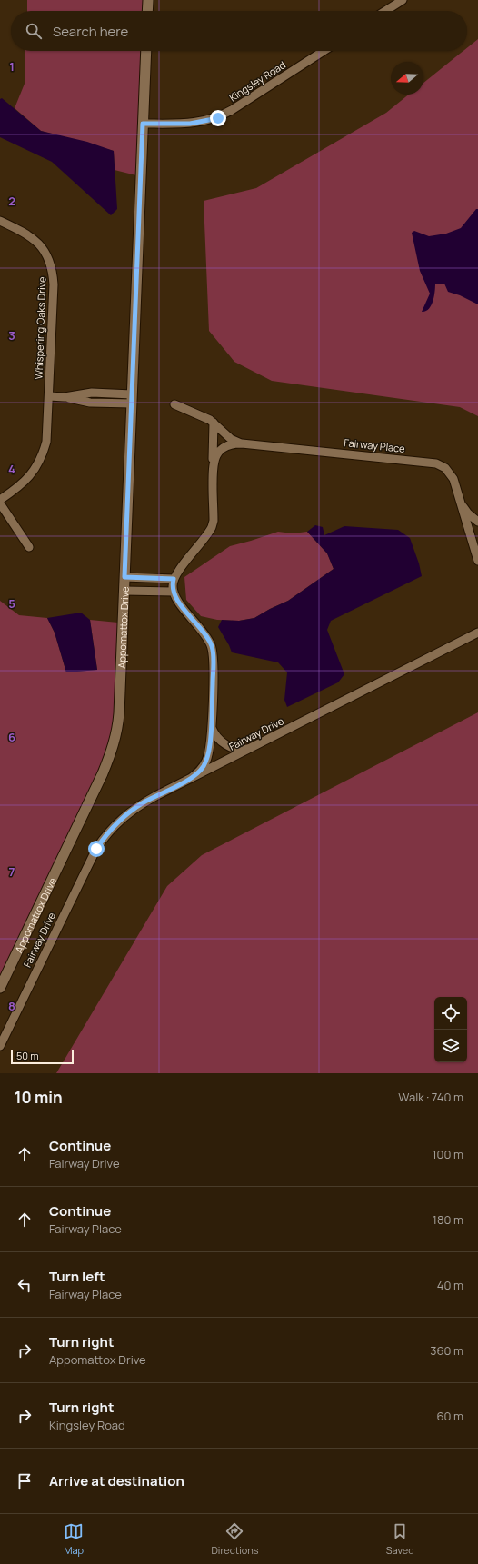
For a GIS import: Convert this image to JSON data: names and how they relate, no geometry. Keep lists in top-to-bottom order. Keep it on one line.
{"streets":{"street":["Kingsley Road","Whispering Oaks Drive","Fairway Place","Appomattox Drive","Fairway Drive"]},"crossings":[["Kingsley Road","Appomattox Drive"]],"scale_bar":"50 m","north":"left","page":{"search":"Search here","scale":"50 m","heading":["10 min","Walk · 740 m"],"list":[["Continue","Fairway Drive","100 m"],["Continue","Fairway Place","180 m"],["Turn left","Fairway Place","40 m"],["Turn right","Appomattox Drive","360 m"],["Turn right","Kingsley Road","60 m"],"Arrive at destination"],"nav":["Map","Directions","Saved"]},"grid":{"rows":["1","2","3","4","5","6","7","8"]}}
